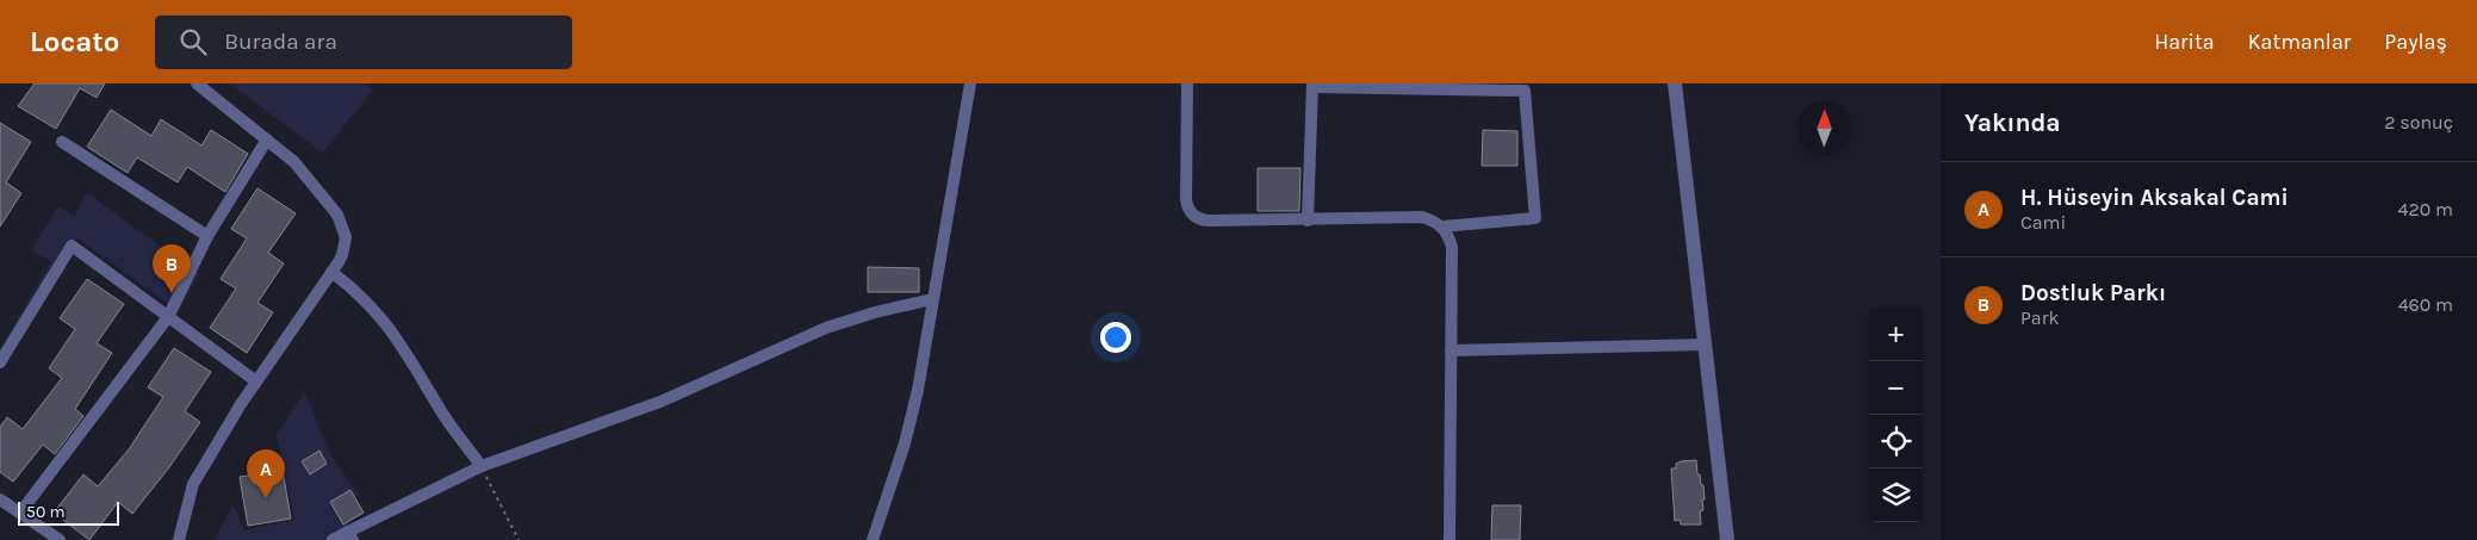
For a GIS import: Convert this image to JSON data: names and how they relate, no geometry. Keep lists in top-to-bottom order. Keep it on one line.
{"scale_bar":"50 m","north":"top","page":{"header":"Locato","search":"Burada ara","nav":["Harita","Katmanlar","Paylaş"],"heading":["Yakında","2 sonuç"],"list":[{"mark":"A","name":"H. Hüseyin Aksakal Cami","note":"Cami","value":"420 m"},{"mark":"B","name":"Dostluk Parkı","note":"Park","value":"460 m"}],"pins":["B","A"],"map_buttons":["+","−"],"scale":"50 m"}}
